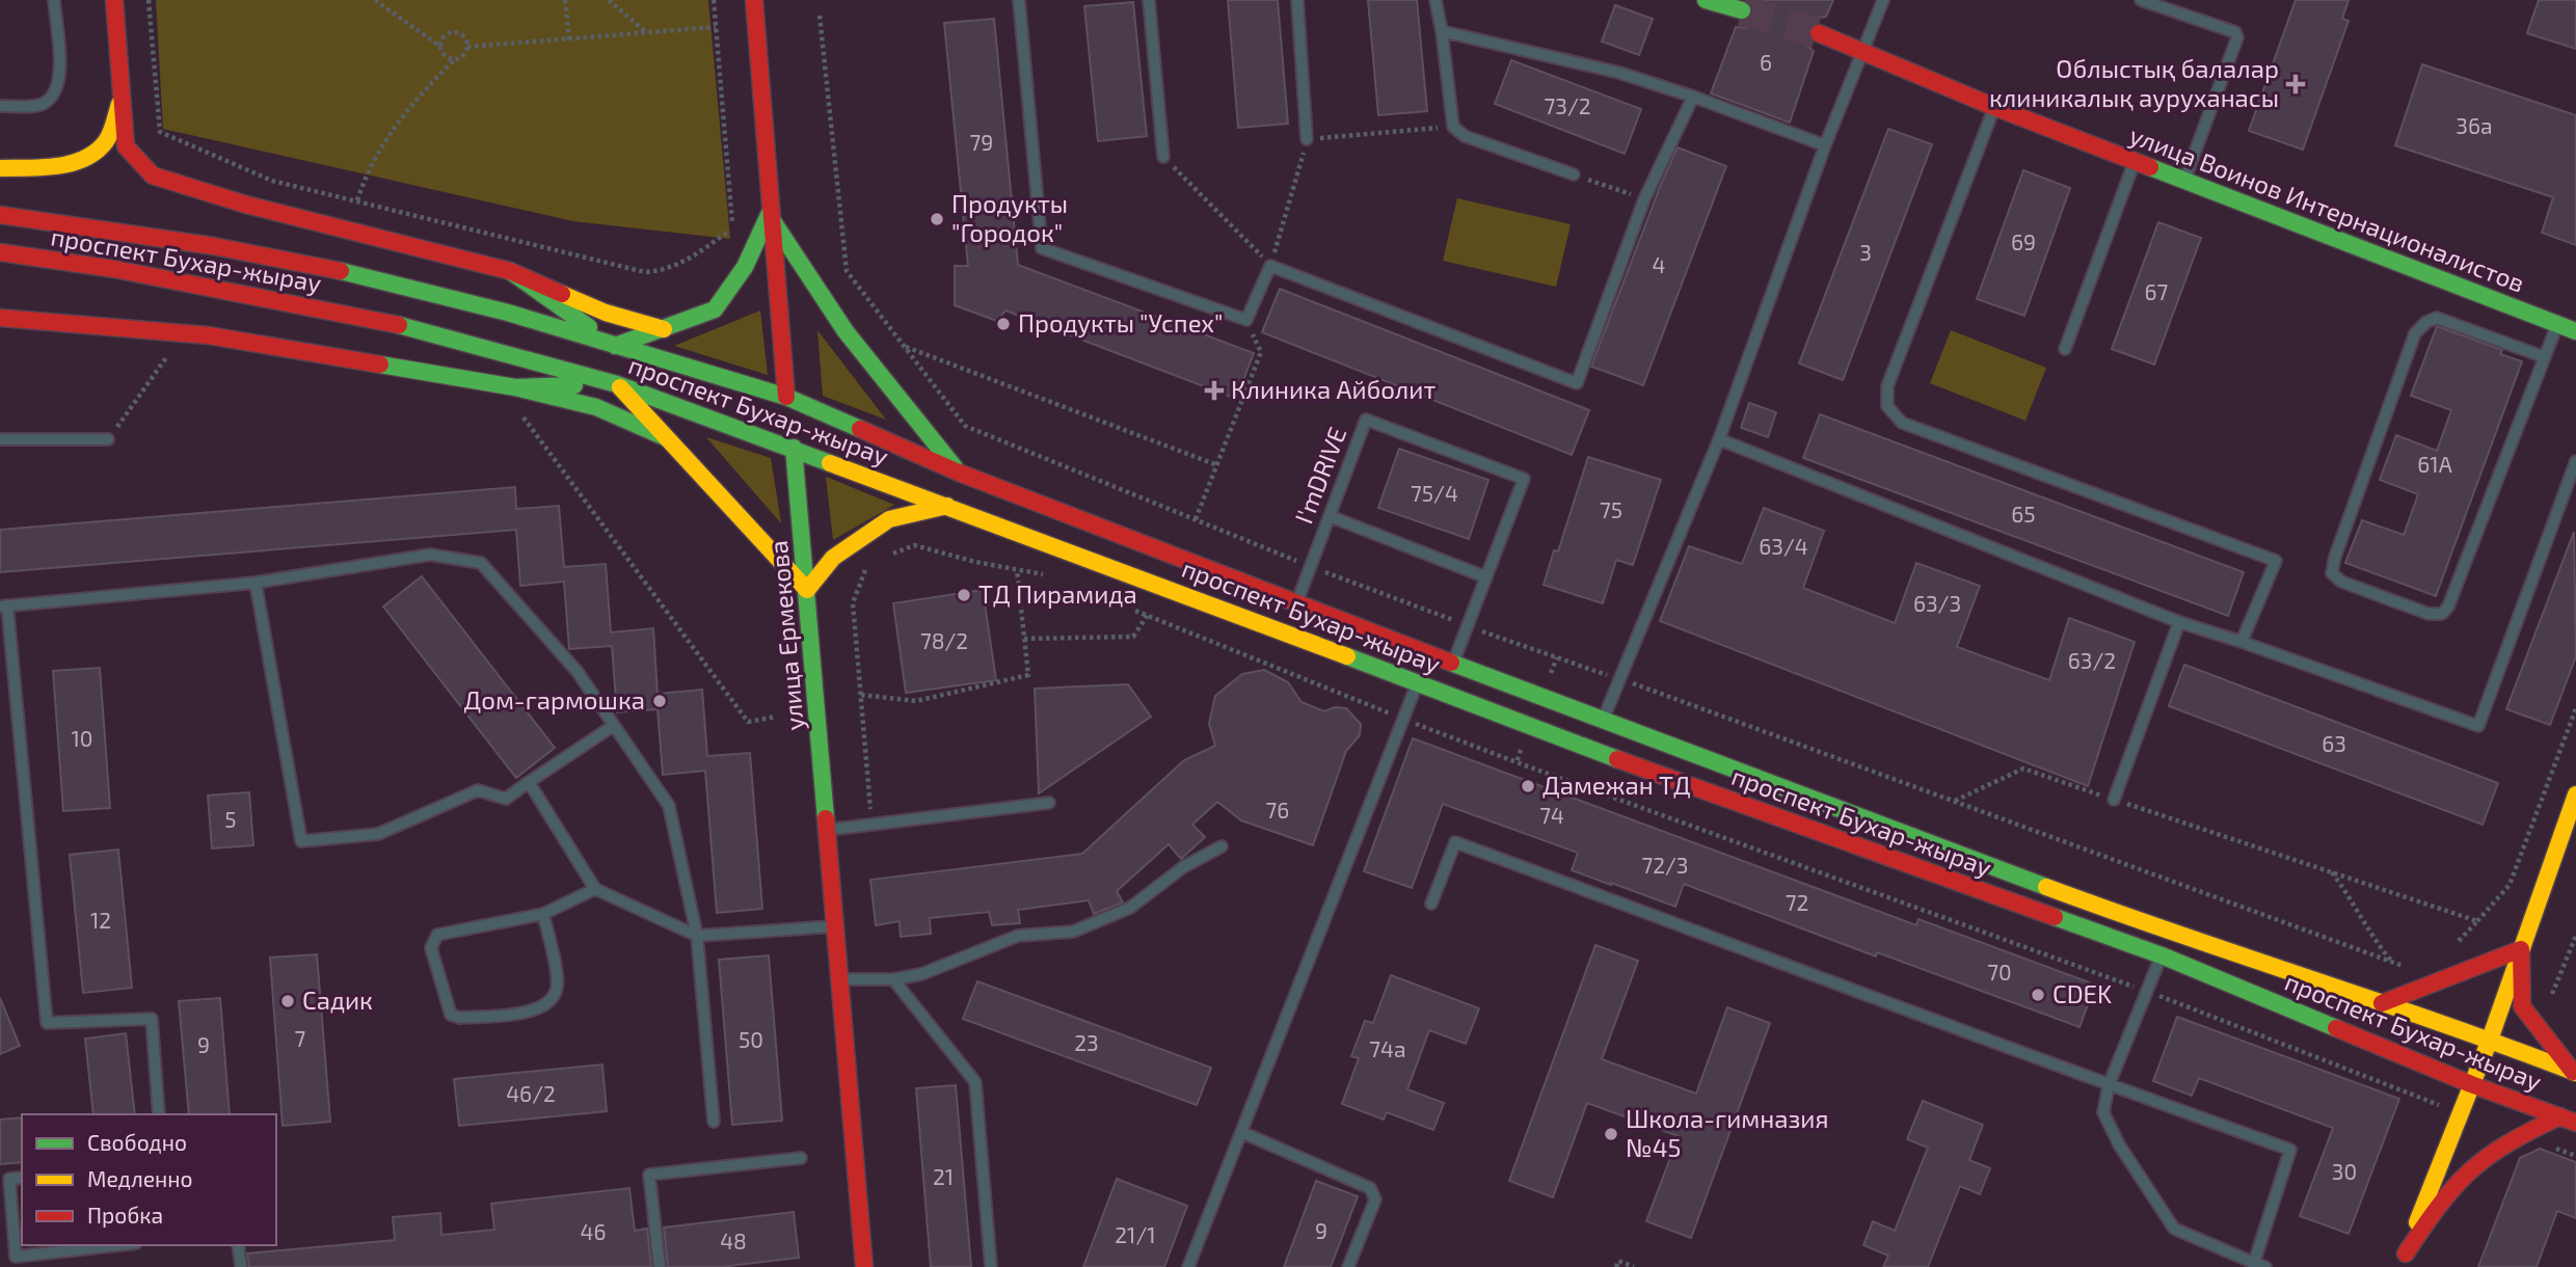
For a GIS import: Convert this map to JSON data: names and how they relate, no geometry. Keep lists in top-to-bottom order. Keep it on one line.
{"streets":{"main road":["улица Воинов Интернационалистов","проспект Бухар-жырау","улица Ермекова"],"lane":["I'mDRIVE"]},"crossings":[["проспект Бухар-жырау","I'mDRIVE"],["проспект Бухар-жырау","улица Ермекова"]],"places":{"health":["Облыстық балалар клиникалық ауруханасы","Клиника Айболит"],"other":["Продукты \"Городок\"","Продукты \"Успех\"","ТД Пирамида","Дом-гармошка","Дамежан ТД","CDEK","Садик","Школа-гимназия №45"]},"house_numbers":["6","73/2","36а","79","69","3","4","67","61А","75/4","75","65","63/4","63/3","78/2","63/2","10","63","76","74","5","72/3","72","12","70","7","50","23","9","74а","46/2","30","21","9","46","21/1","48"],"legend":["Свободно","Медленно","Пробка"]}
